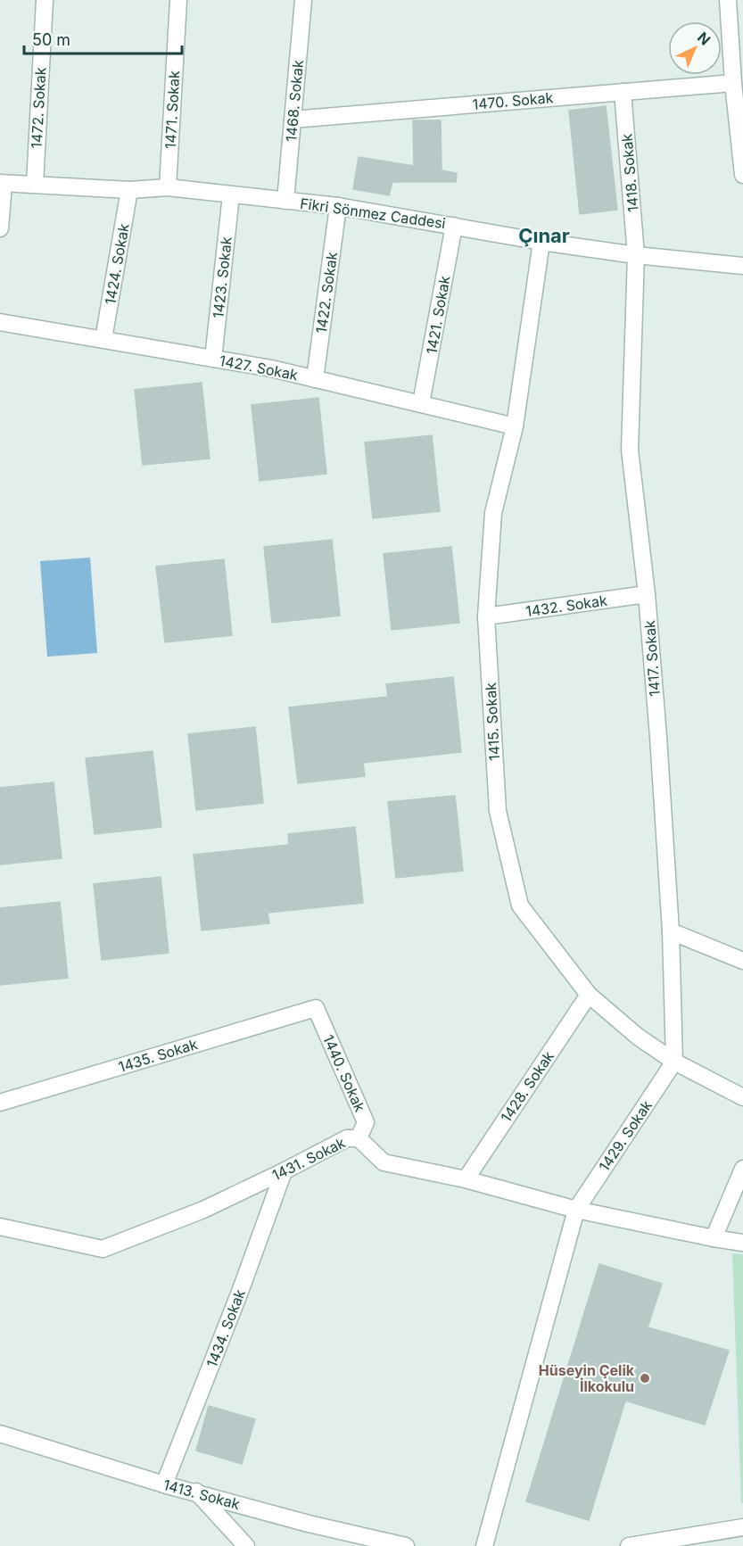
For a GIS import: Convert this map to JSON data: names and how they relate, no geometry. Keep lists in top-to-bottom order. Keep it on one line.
{"streets":{"street":["1468. Sokak","1470. Sokak","1472. Sokak","1471. Sokak","1418. Sokak","Fikri Sönmez Caddesi","1424. Sokak","1423. Sokak","1422. Sokak","1421. Sokak","1427. Sokak","1432. Sokak","1417. Sokak","1415. Sokak","1435. Sokak","1440. Sokak","1428. Sokak","1429. Sokak","1431. Sokak","1434. Sokak","1413. Sokak"]},"crossings":[["1468. Sokak","1470. Sokak"],["1468. Sokak","Fikri Sönmez Caddesi"],["1470. Sokak","1418. Sokak"],["1472. Sokak","Fikri Sönmez Caddesi"],["1471. Sokak","Fikri Sönmez Caddesi"],["1418. Sokak","Fikri Sönmez Caddesi"],["1418. Sokak","1417. Sokak"],["Fikri Sönmez Caddesi","1424. Sokak"],["Fikri Sönmez Caddesi","1423. Sokak"],["Fikri Sönmez Caddesi","1422. Sokak"],["Fikri Sönmez Caddesi","1421. Sokak"],["Fikri Sönmez Caddesi","1417. Sokak"],["Fikri Sönmez Caddesi","1415. Sokak"],["1424. Sokak","1427. Sokak"],["1423. Sokak","1427. Sokak"],["1422. Sokak","1427. Sokak"],["1421. Sokak","1427. Sokak"],["1427. Sokak","1415. Sokak"],["1432. Sokak","1417. Sokak"],["1432. Sokak","1415. Sokak"],["1417. Sokak","1415. Sokak"],["1417. Sokak","1429. Sokak"],["1415. Sokak","1428. Sokak"],["1415. Sokak","1429. Sokak"],["1435. Sokak","1440. Sokak"],["1440. Sokak","1431. Sokak"],["1428. Sokak","1431. Sokak"],["1429. Sokak","1431. Sokak"],["1431. Sokak","1434. Sokak"],["1434. Sokak","1413. Sokak"]],"districts":["Çınar"],"places":["Hüseyin Çelik İlkokulu"],"scale_bar":"50 m","north":"top right"}
